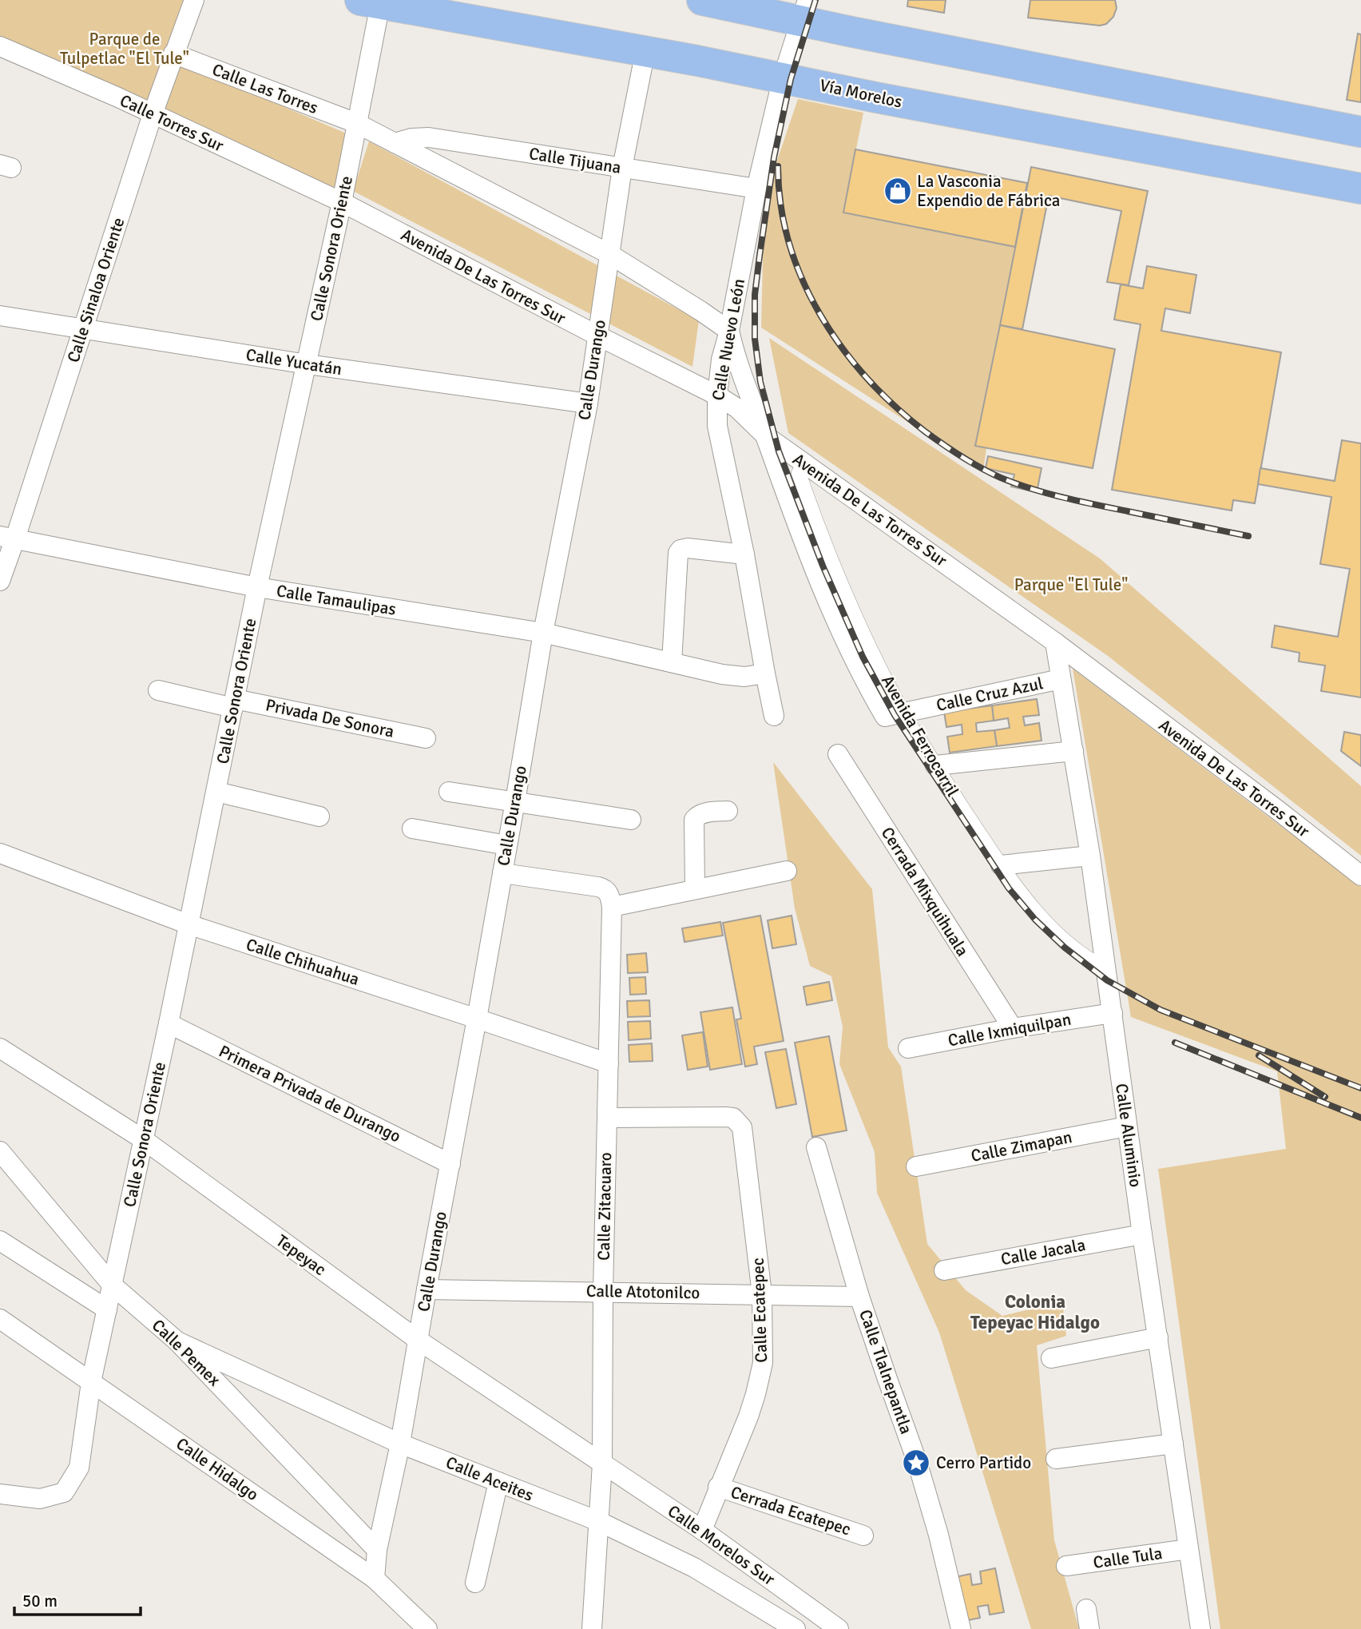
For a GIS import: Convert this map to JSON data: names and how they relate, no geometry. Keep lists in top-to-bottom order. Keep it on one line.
{"streets":{"main road":["Vía Morelos"],"street":["Calle Las Torres","Calle Torres Sur","Calle Tijuana","Calle Sonora Oriente","Avenida De Las Torres Sur","Calle Sinaloa Oriente","Calle Nuevo León","Calle Yucatán","Calle Durango","Calle Tamaulipas","Calle Cruz Azul","Privada De Sonora","Avenida Ferrocarril","Cerrada Mixquihuala","Calle Chihuahua","Calle Ixmiquilpan","Primera Privada de Durango","Calle Aluminio","Calle Zimapan","Calle Zitacuaro","Calle Jacala","Tepeyac","Calle Atotonilco","Calle Ecatepec","Calle Pemex","Calle Tlalnepantla","Calle Hidalgo","Calle Aceites","Cerrada Ecatepec","Calle Morelos Sur","Calle Tula"]},"crossings":[["Calle Las Torres","Calle Sonora Oriente"],["Calle Las Torres","Calle Sinaloa Oriente"],["Vía Morelos","Calle Sonora Oriente"],["Vía Morelos","Calle Nuevo León"],["Vía Morelos","Calle Durango"],["Calle Torres Sur","Calle Sonora Oriente"],["Calle Torres Sur","Avenida De Las Torres Sur"],["Calle Torres Sur","Calle Sinaloa Oriente"],["Calle Tijuana","Calle Nuevo León"],["Calle Tijuana","Calle Durango"],["Calle Sonora Oriente","Avenida De Las Torres Sur"],["Calle Sonora Oriente","Calle Yucatán"],["Calle Sonora Oriente","Calle Tamaulipas"],["Calle Sonora Oriente","Privada De Sonora"],["Calle Sonora Oriente","Calle Chihuahua"],["Calle Sonora Oriente","Primera Privada de Durango"],["Calle Sonora Oriente","Tepeyac"],["Calle Sonora Oriente","Calle Pemex"],["Calle Sonora Oriente","Calle Hidalgo"],["Avenida De Las Torres Sur","Calle Nuevo León"],["Avenida De Las Torres Sur","Calle Durango"],["Avenida De Las Torres Sur","Avenida Ferrocarril"],["Avenida De Las Torres Sur","Calle Aluminio"],["Calle Sinaloa Oriente","Calle Yucatán"],["Calle Sinaloa Oriente","Calle Tamaulipas"],["Calle Nuevo León","Calle Tamaulipas"],["Calle Nuevo León","Avenida Ferrocarril"],["Calle Yucatán","Calle Durango"],["Calle Durango","Calle Tamaulipas"],["Calle Durango","Calle Chihuahua"],["Calle Durango","Primera Privada de Durango"],["Calle Durango","Tepeyac"],["Calle Durango","Calle Atotonilco"],["Calle Durango","Calle Pemex"],["Calle Durango","Calle Hidalgo"],["Calle Durango","Calle Aceites"],["Calle Cruz Azul","Avenida Ferrocarril"],["Calle Cruz Azul","Calle Aluminio"],["Avenida Ferrocarril","Calle Aluminio"],["Cerrada Mixquihuala","Calle Ixmiquilpan"],["Calle Chihuahua","Calle Zitacuaro"],["Calle Ixmiquilpan","Calle Aluminio"],["Calle Aluminio","Calle Zimapan"],["Calle Aluminio","Calle Jacala"],["Calle Aluminio","Calle Tula"],["Calle Zitacuaro","Tepeyac"],["Calle Zitacuaro","Calle Atotonilco"],["Calle Zitacuaro","Calle Ecatepec"],["Calle Zitacuaro","Calle Aceites"],["Calle Zitacuaro","Calle Morelos Sur"],["Tepeyac","Calle Morelos Sur"],["Calle Atotonilco","Calle Ecatepec"],["Calle Atotonilco","Calle Tlalnepantla"],["Calle Ecatepec","Cerrada Ecatepec"],["Calle Ecatepec","Calle Morelos Sur"],["Calle Pemex","Calle Aceites"]],"districts":["Colonia Tepeyac Hidalgo"],"parks":["Parque de Tulpetlac \"El Tule\"","Parque \"El Tule\""],"places":{"shop":["La Vasconia Expendio de Fábrica"],"place":["Cerro Partido"]},"scale_bar":"50 m"}
